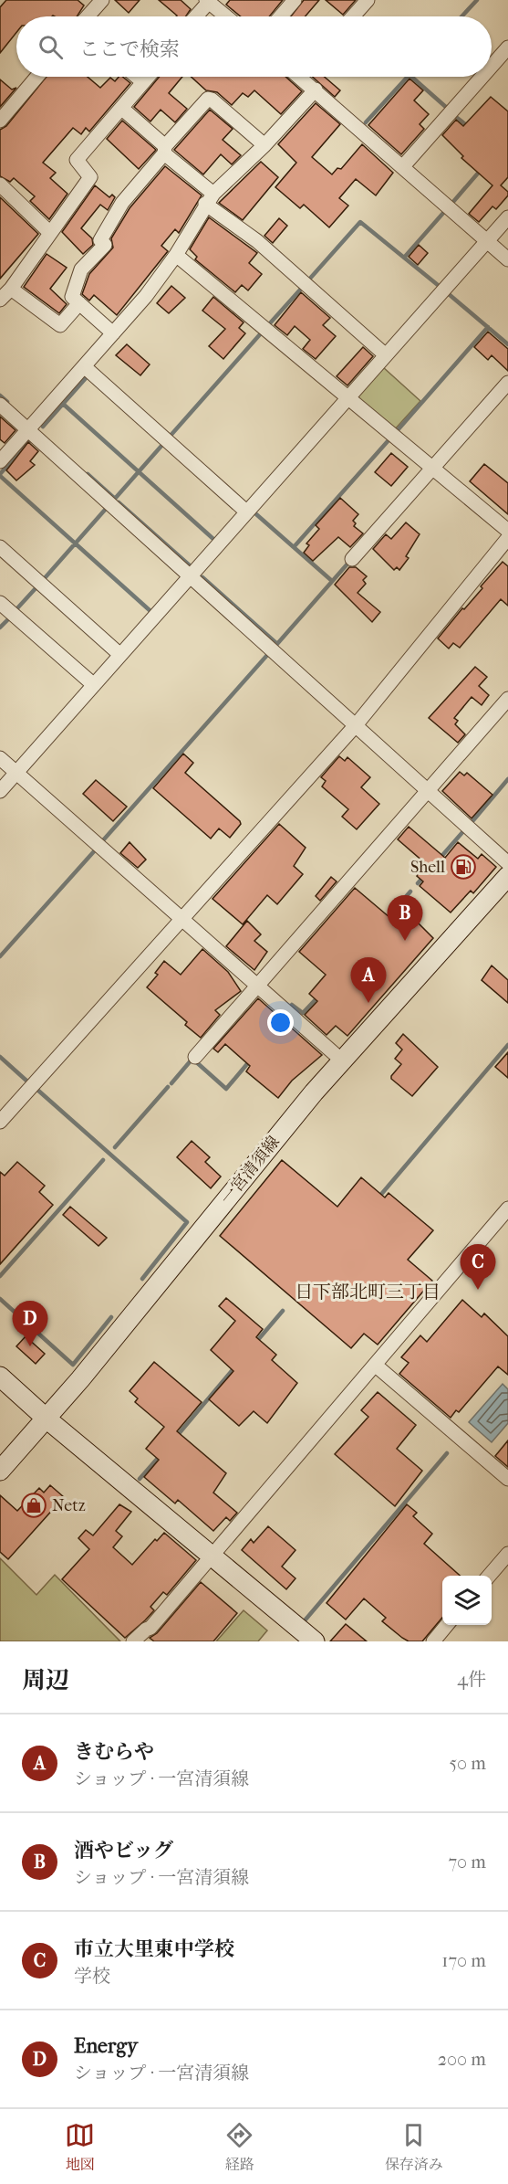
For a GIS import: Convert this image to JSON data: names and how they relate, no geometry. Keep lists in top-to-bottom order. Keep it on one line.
{"streets":{"main road":["一宮清須線"]},"districts":["日下部北町三丁目"],"places":{"fuel station":["Shell"],"shop":["Netz"]},"page":{"search":"ここで検索","pins":["B","A","C","D"],"heading":["周辺","4件"],"list":[{"mark":"A","name":"きむらや","note":"ショップ · 一宮清須線","value":"50 m"},{"mark":"B","name":"酒やビッグ","note":"ショップ · 一宮清須線","value":"70 m"},{"mark":"C","name":"市立大里東中学校","note":"学校","value":"170 m"},{"mark":"D","name":"Energy","note":"ショップ · 一宮清須線","value":"200 m"}],"nav":["地図","経路","保存済み"]}}
